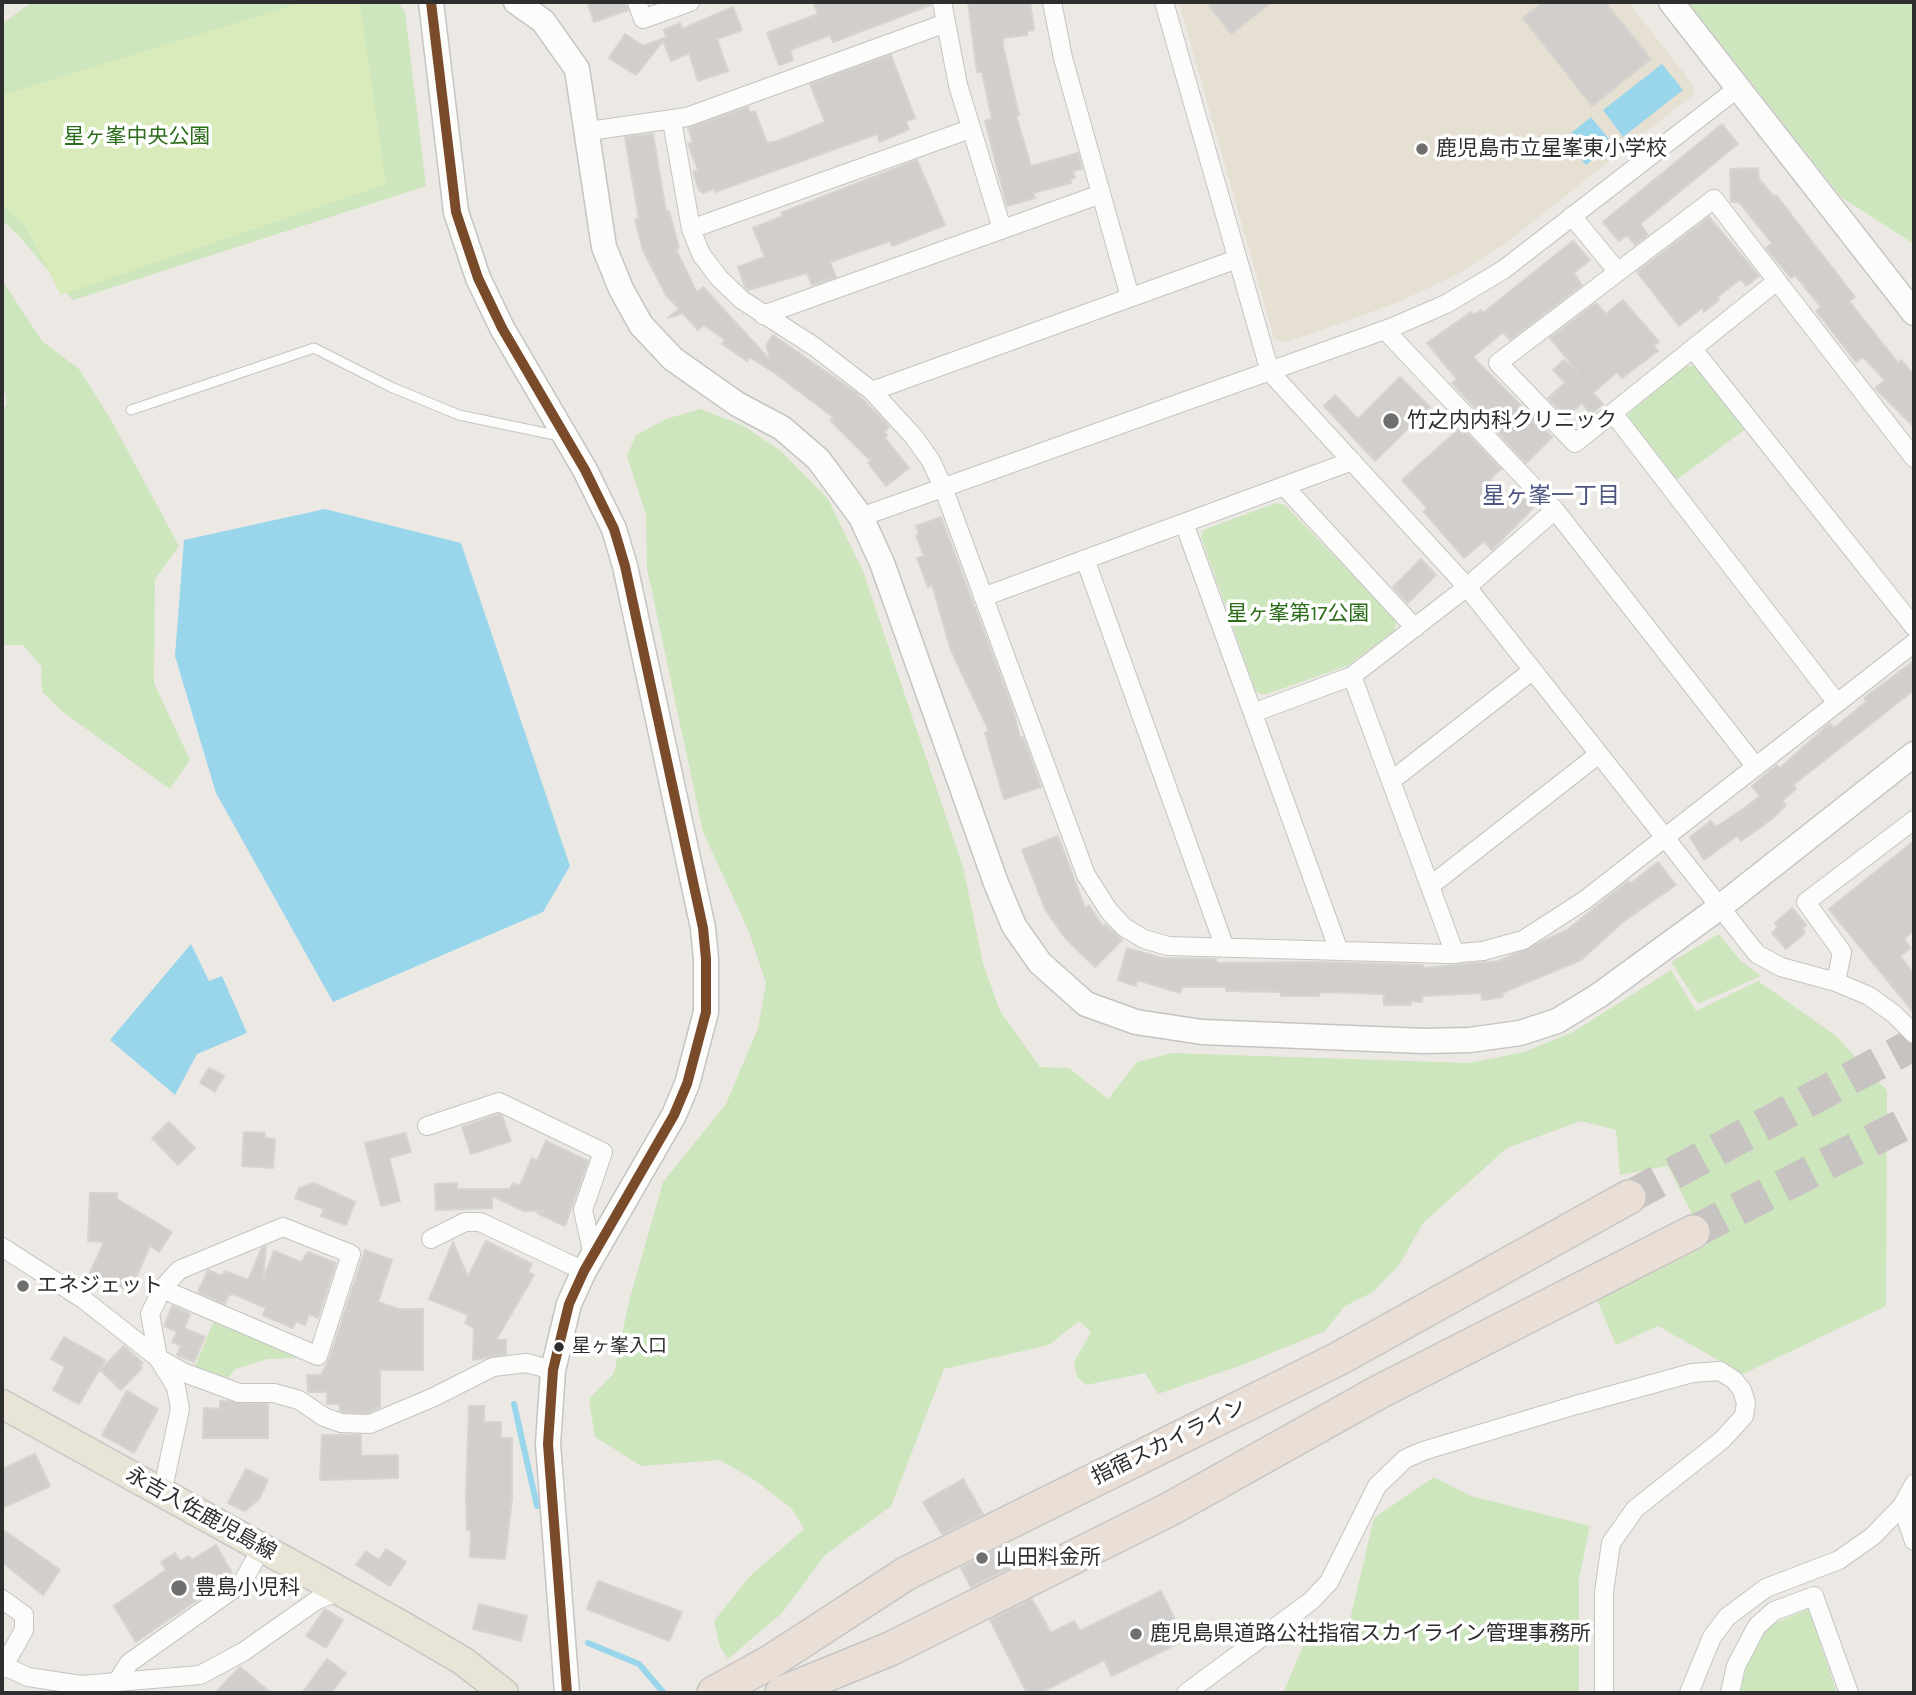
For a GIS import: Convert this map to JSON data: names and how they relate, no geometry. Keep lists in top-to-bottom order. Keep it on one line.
{"streets":{"highway":["指宿スカイライン"],"main road":["永吉入佐鹿児島線"]},"districts":["星ヶ峯一丁目"],"parks":["星ヶ峯中央公園","星ヶ峯第17公園"],"places":["鹿児島市立星峯東小学校","竹之内内科クリニック","エネジェット","星ヶ峯入口","山田料金所","豊島小児科","鹿児島県道路公社指宿スカイライン管理事務所"]}
